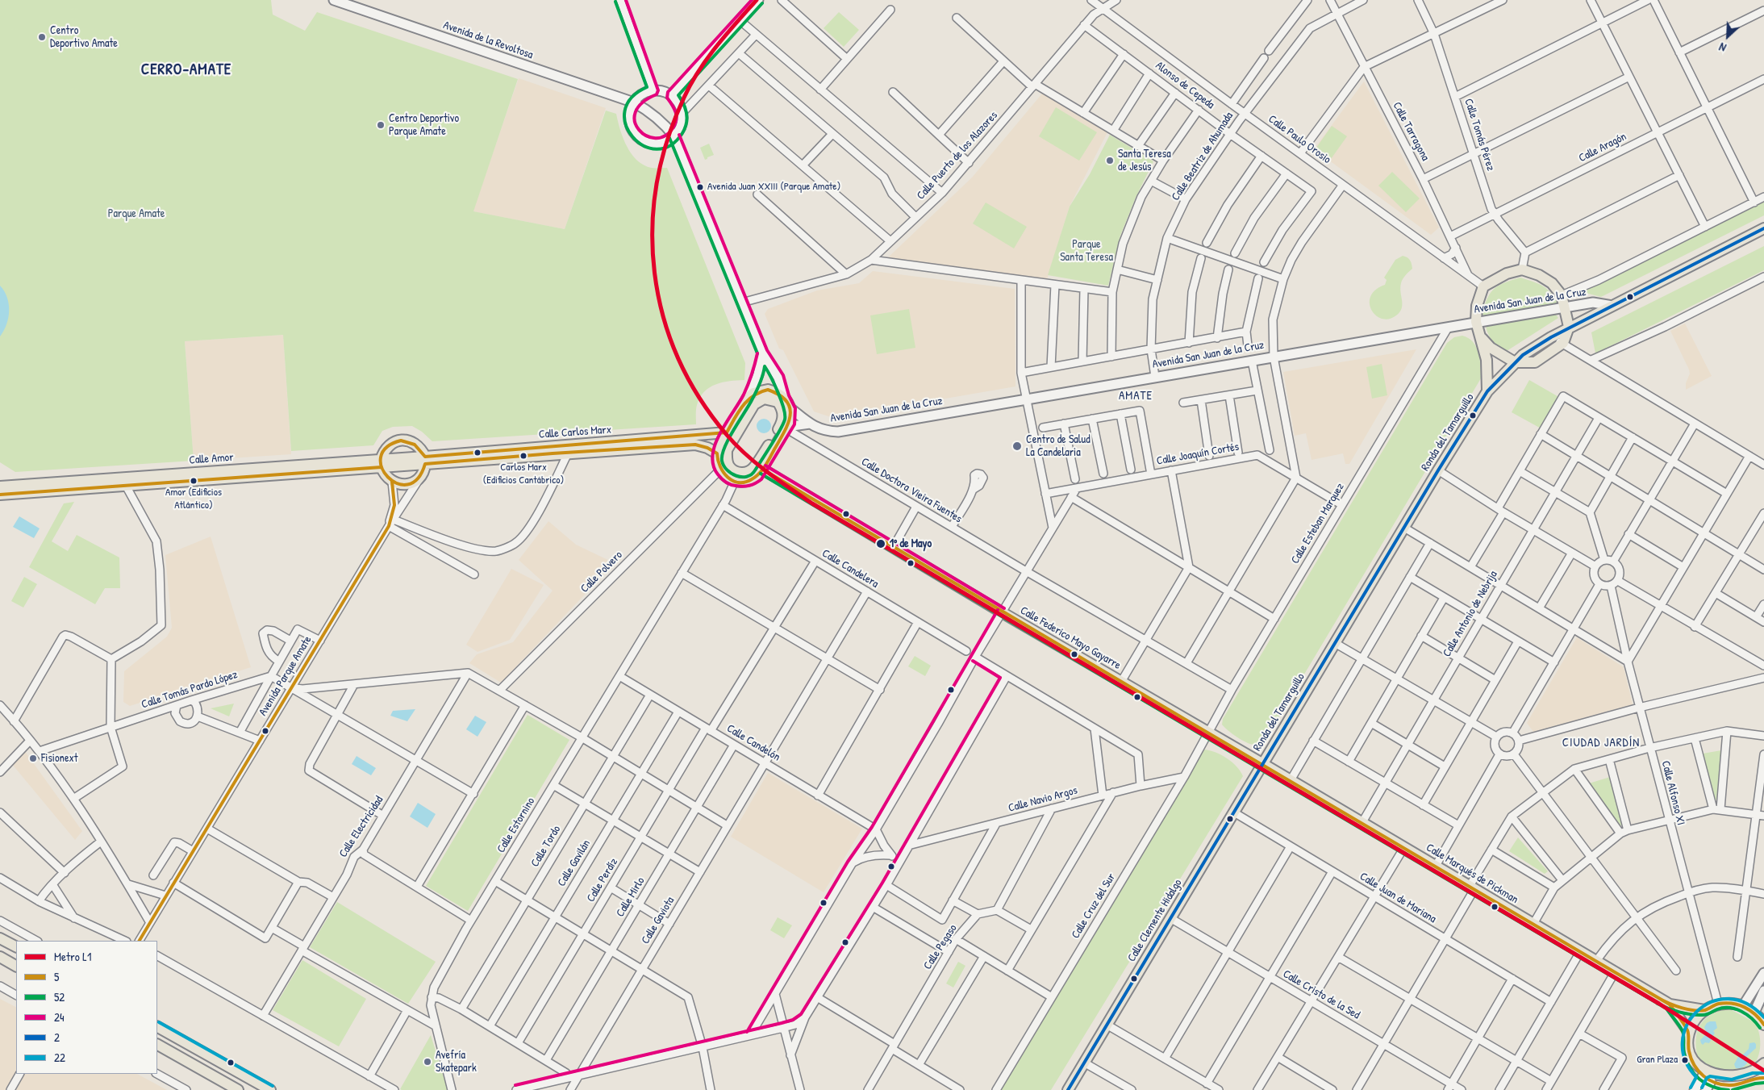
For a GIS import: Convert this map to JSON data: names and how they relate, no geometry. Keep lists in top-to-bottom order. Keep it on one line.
{"streets":{"main road":["Calle Carlos Marx","Ronda del Tamarguillo","Calle Amor","Calle Federico Mayo Gayarre","Calle Marqués de Pickman","Calle Clemente Hidalgo"],"street":["Avenida de la Revoltosa","Alonso de Cepeda","Calle Tarragona","Calle Tomás Pérez","Calle Paulo Orosio","Calle Aragón","Calle Puerto de los Alazores","Calle Beatriz de Ahumada","Avenida San Juan de la Cruz","Calle Joaquín Cortés","Calle Doctora Vieira Fuentes","Calle Esteban Marquez","Calle Candelera","Calle Polvero","Calle Antonio de Nebrija","Avenida Parque Amate","Calle Tomás Pardo López","Calle Candelón","Calle Alfonso XI","Calle Navio Argos","Calle Estornino","Calle Electricidad","Calle Tordo","Calle Gavilán","Calle Perdíz","Calle Mirlo","Calle Juan de Mariana","Calle Cruz del Sur","Calle Gaviota","Calle Pegaso","Calle Cristo de la Sed"]},"crossings":[["Avenida de la Revoltosa","Calle Puerto de los Alazores"],["Alonso de Cepeda","Calle Puerto de los Alazores"],["Alonso de Cepeda","Calle Beatriz de Ahumada"],["Calle Tarragona","Calle Paulo Orosio"],["Calle Tarragona","Calle Aragón"],["Calle Tarragona","Calle Beatriz de Ahumada"],["Calle Tomás Pérez","Calle Aragón"],["Calle Paulo Orosio","Calle Puerto de los Alazores"],["Calle Paulo Orosio","Calle Beatriz de Ahumada"],["Calle Beatriz de Ahumada","Avenida San Juan de la Cruz"],["Avenida San Juan de la Cruz","Ronda del Tamarguillo"],["Avenida San Juan de la Cruz","Calle Esteban Marquez"],["Calle Carlos Marx","Calle Amor"],["Calle Carlos Marx","Avenida Parque Amate"],["Ronda del Tamarguillo","Calle Federico Mayo Gayarre"],["Ronda del Tamarguillo","Calle Marqués de Pickman"],["Ronda del Tamarguillo","Calle Clemente Hidalgo"],["Calle Joaquín Cortés","Calle Esteban Marquez"],["Calle Amor","Avenida Parque Amate"],["Calle Doctora Vieira Fuentes","Calle Esteban Marquez"],["Calle Esteban Marquez","Calle Federico Mayo Gayarre"],["Calle Esteban Marquez","Calle Cruz del Sur"],["Calle Candelera","Calle Estornino"],["Calle Candelera","Calle Perdíz"],["Calle Candelera","Calle Gaviota"],["Calle Antonio de Nebrija","Calle Marqués de Pickman"],["Calle Federico Mayo Gayarre","Calle Marqués de Pickman"],["Calle Federico Mayo Gayarre","Calle Cruz del Sur"],["Calle Federico Mayo Gayarre","Calle Clemente Hidalgo"],["Calle Candelón","Calle Estornino"],["Calle Candelón","Calle Tordo"],["Calle Candelón","Calle Gavilán"],["Calle Candelón","Calle Perdíz"],["Calle Candelón","Calle Mirlo"],["Calle Candelón","Calle Gaviota"],["Calle Navio Argos","Calle Cruz del Sur"],["Calle Marqués de Pickman","Calle Clemente Hidalgo"],["Calle Juan de Mariana","Calle Clemente Hidalgo"],["Calle Clemente Hidalgo","Calle Cristo de la Sed"]],"districts":["CERRO-AMATE","AMATE","CIUDAD JARDÍN"],"parks":["Parque Amate","Parque Santa Teresa"],"places":["Centro Deportivo Amate","Centro Deportivo Parque Amate","Santa Teresa de Jesús","Avenida Juan XXIII (Parque Amate)","Centro de Salud La Candelaria","Carlos Marx (Edificios Cantábrico)","Amor (Edificios Atlántico)","1º de Mayo","Fisionext","Gran Plaza","Avefría Skatepark"],"lines":["metro line L1","transit line 24","transit line 52","transit line 2","transit line 5","transit line 22"],"legend":["Metro L1","5","52","24","2","22"],"north":"bottom left"}
